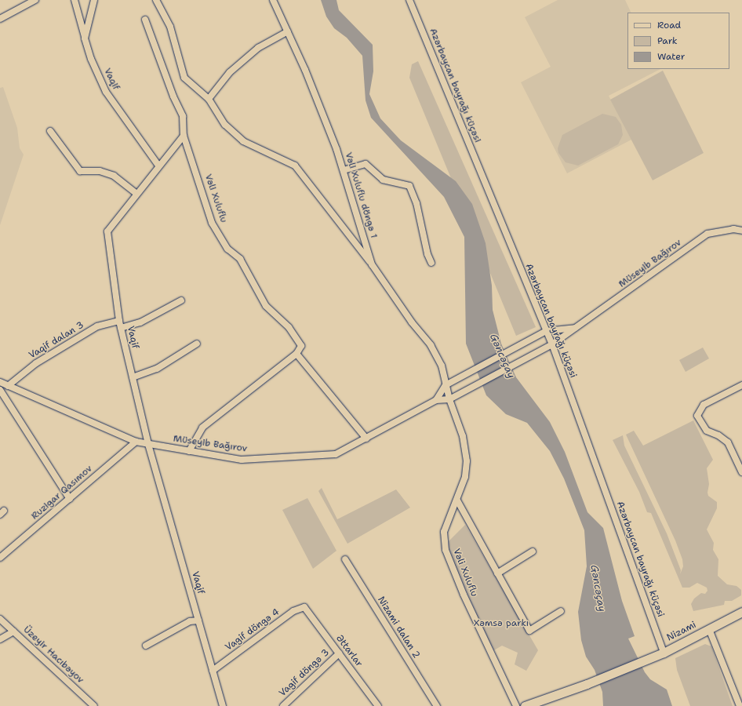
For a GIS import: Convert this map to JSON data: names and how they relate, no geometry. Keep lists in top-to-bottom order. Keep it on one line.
{"streets":{"main road":["Nizami"],"street":["Vaqif","Azərbaycan bayrağı küçəsi","Vəli Xuluflu döngə 1","Vəli Xuluflu","Müseyib Bağırov","Vaqif dalan 3","Ruzigar Qasımov","Nizami dalan 2","Vagif döngə 4","Əttarlar","Üzeyir Hacıbəyov","Vagif döngə 3"]},"crossings":[["Vaqif","Müseyib Bağırov"],["Vaqif","Vaqif dalan 3"],["Vaqif","Vagif döngə 4"],["Azərbaycan bayrağı küçəsi","Müseyib Bağırov"],["Azərbaycan bayrağı küçəsi","Nizami"],["Vəli Xuluflu döngə 1","Vəli Xuluflu"],["Vəli Xuluflu döngə 1","Müseyib Bağırov"],["Vəli Xuluflu","Müseyib Bağırov"],["Müseyib Bağırov","Vaqif dalan 3"],["Müseyib Bağırov","Ruzigar Qasımov"],["Vagif döngə 4","Əttarlar"],["Əttarlar","Vagif döngə 3"]],"water":["Gəncəçay"],"parks":["Xəmsə parkı"],"legend":["Road","Park","Water"]}
